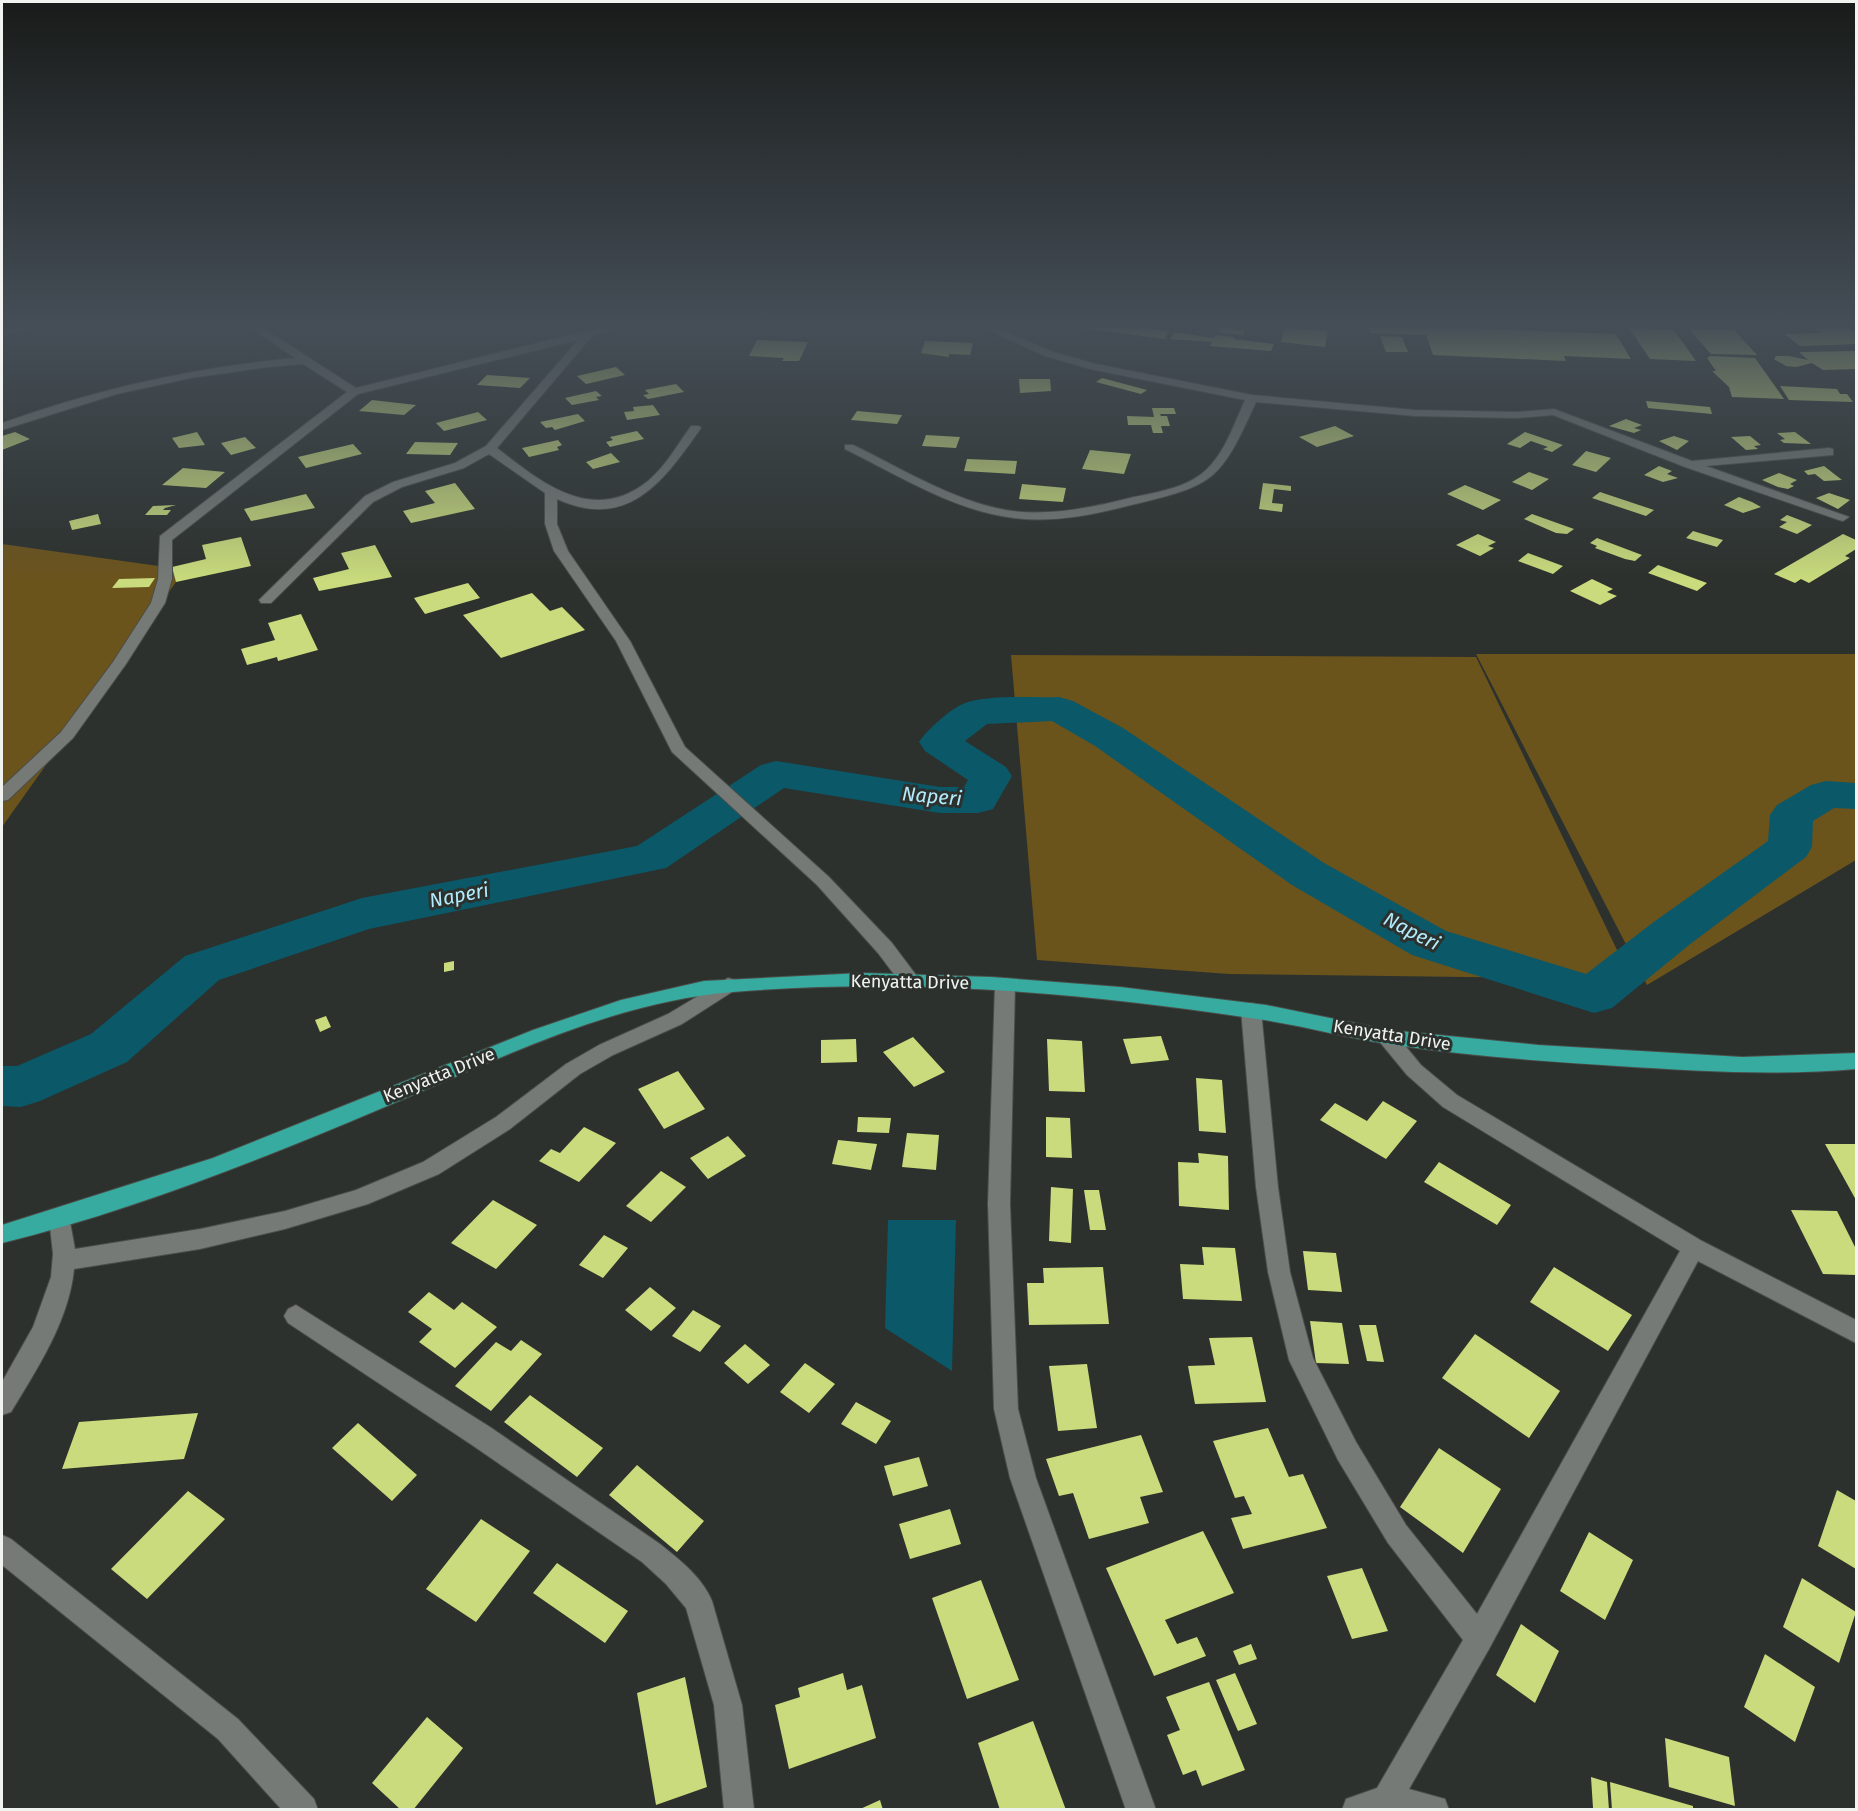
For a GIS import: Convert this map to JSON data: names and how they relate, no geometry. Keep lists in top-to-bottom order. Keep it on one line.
{"streets":{"main road":["Kenyatta Drive"]},"water":["Naperi"]}
